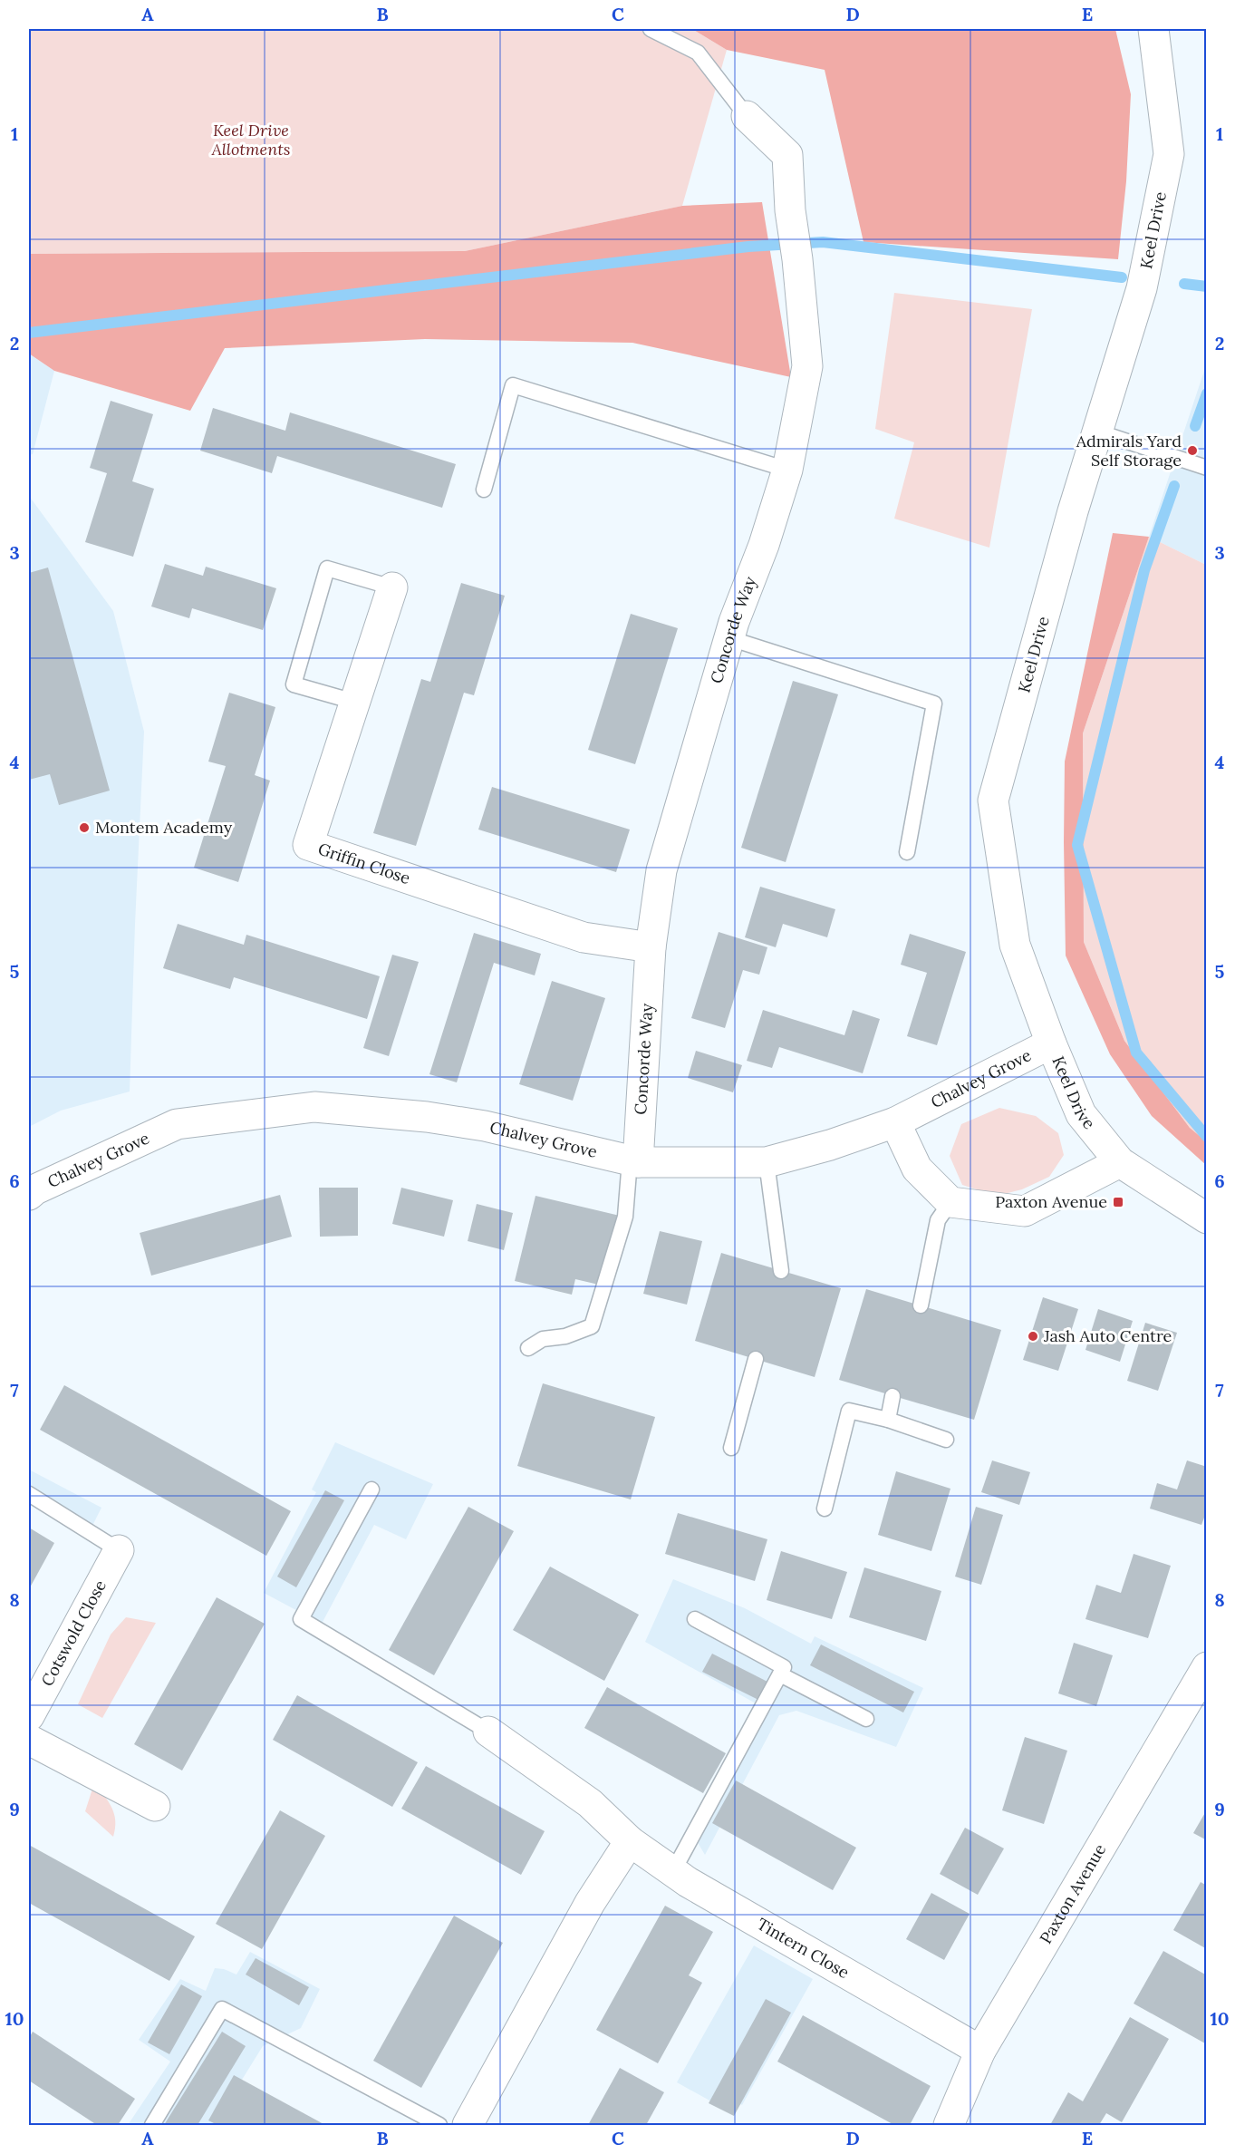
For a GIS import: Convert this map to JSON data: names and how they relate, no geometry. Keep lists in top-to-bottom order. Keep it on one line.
{"streets":{"street":["Keel Drive","Concorde Way","Griffin Close","Chalvey Grove","Cotswold Close","Paxton Avenue","Tintern Close"]},"crossings":[["Keel Drive","Chalvey Grove"],["Concorde Way","Griffin Close"],["Concorde Way","Chalvey Grove"],["Paxton Avenue","Tintern Close"]],"parks":["Keel Drive Allotments"],"places":{"other":["Admirals Yard Self Storage","Montem Academy","Jash Auto Centre"],"transit":["Paxton Avenue"]},"grid":{"columns":["A","B","C","D","E"],"rows":["1","2","3","4","5","6","7","8","9","10"]}}
